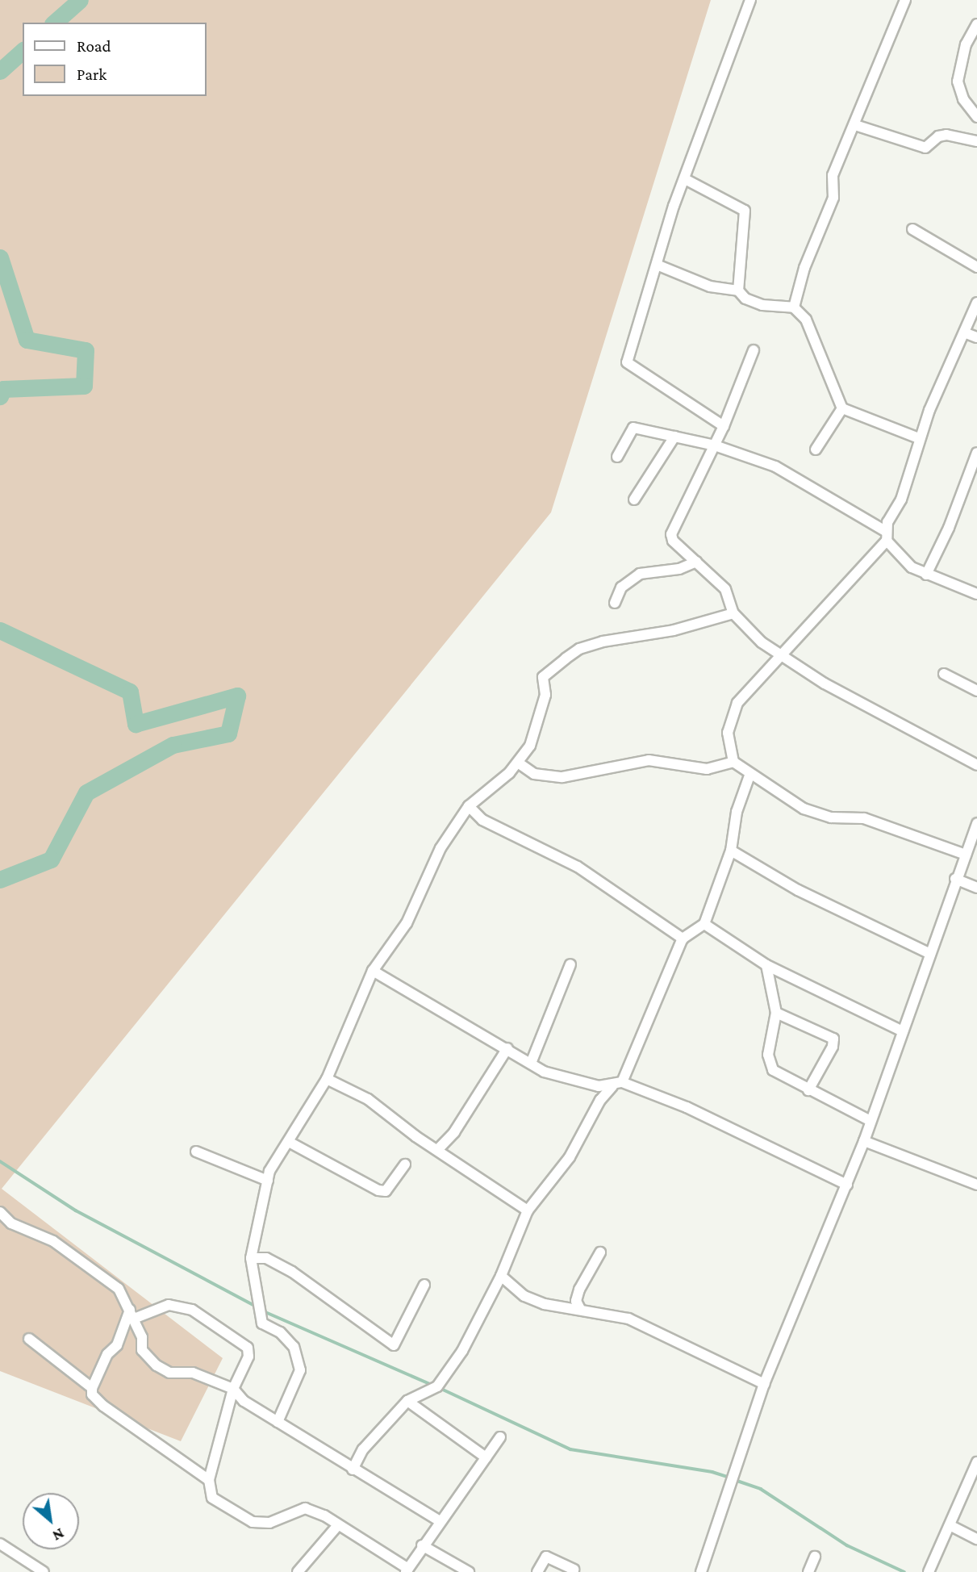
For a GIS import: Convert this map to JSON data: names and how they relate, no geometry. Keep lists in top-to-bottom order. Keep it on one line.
{"legend":["Road","Park"],"north":"bottom right"}
